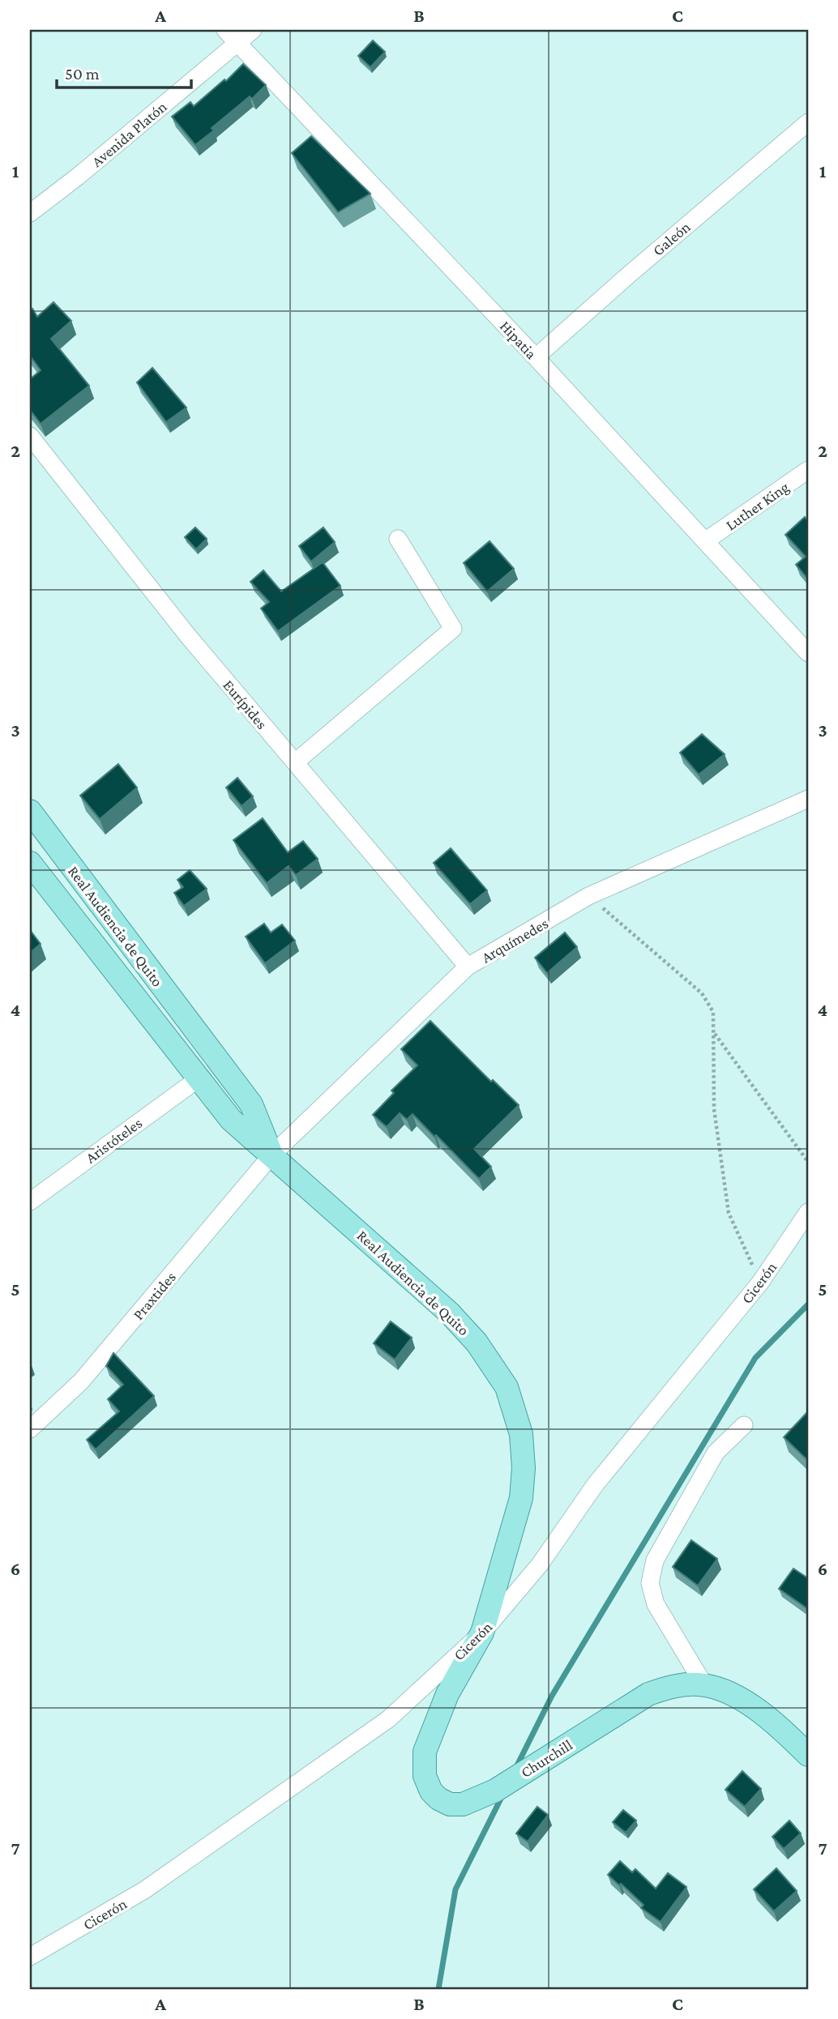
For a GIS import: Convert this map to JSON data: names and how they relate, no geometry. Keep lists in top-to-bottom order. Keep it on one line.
{"streets":{"main road":["Real Audiencia de Quito","Churchill"],"street":["Avenida Platón","Galeón","Hipatia","Luther King","Eurípides","Arquímedes","Aristóteles","Cicerón","Praxtides"]},"crossings":[["Avenida Platón","Hipatia"],["Galeón","Hipatia"],["Hipatia","Luther King"],["Eurípides","Arquímedes"],["Real Audiencia de Quito","Arquímedes"],["Real Audiencia de Quito","Aristóteles"],["Real Audiencia de Quito","Cicerón"],["Real Audiencia de Quito","Praxtides"],["Real Audiencia de Quito","Churchill"],["Arquímedes","Praxtides"],["Cicerón","Churchill"]],"scale_bar":"50 m","grid":{"columns":["A","B","C"],"rows":["1","2","3","4","5","6","7"]}}
